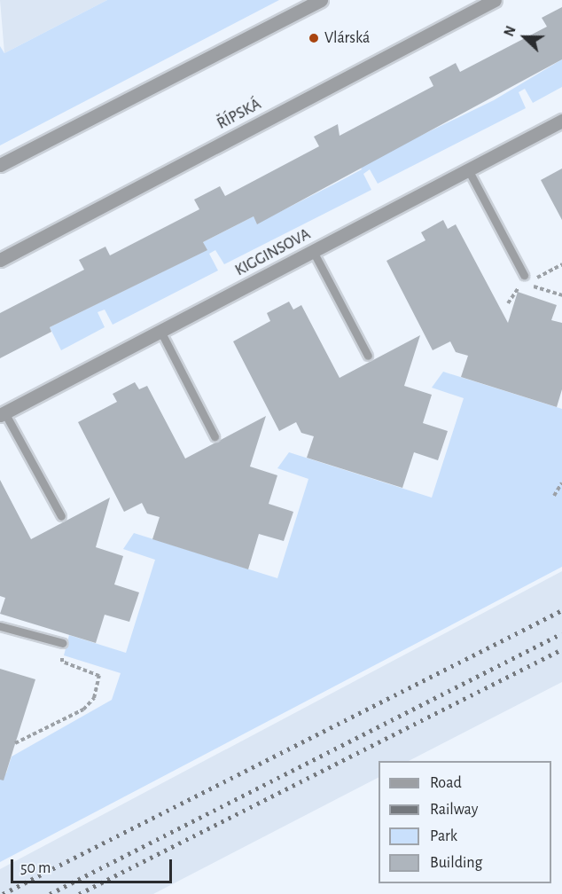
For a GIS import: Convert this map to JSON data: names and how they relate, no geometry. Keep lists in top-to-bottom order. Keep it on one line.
{"streets":{"street":["ŘÍPSKÁ","KIGGINSOVA"]},"places":["Vlárská"],"legend":["Road","Railway","Park","Building"],"scale_bar":"50 m","north":"left"}
